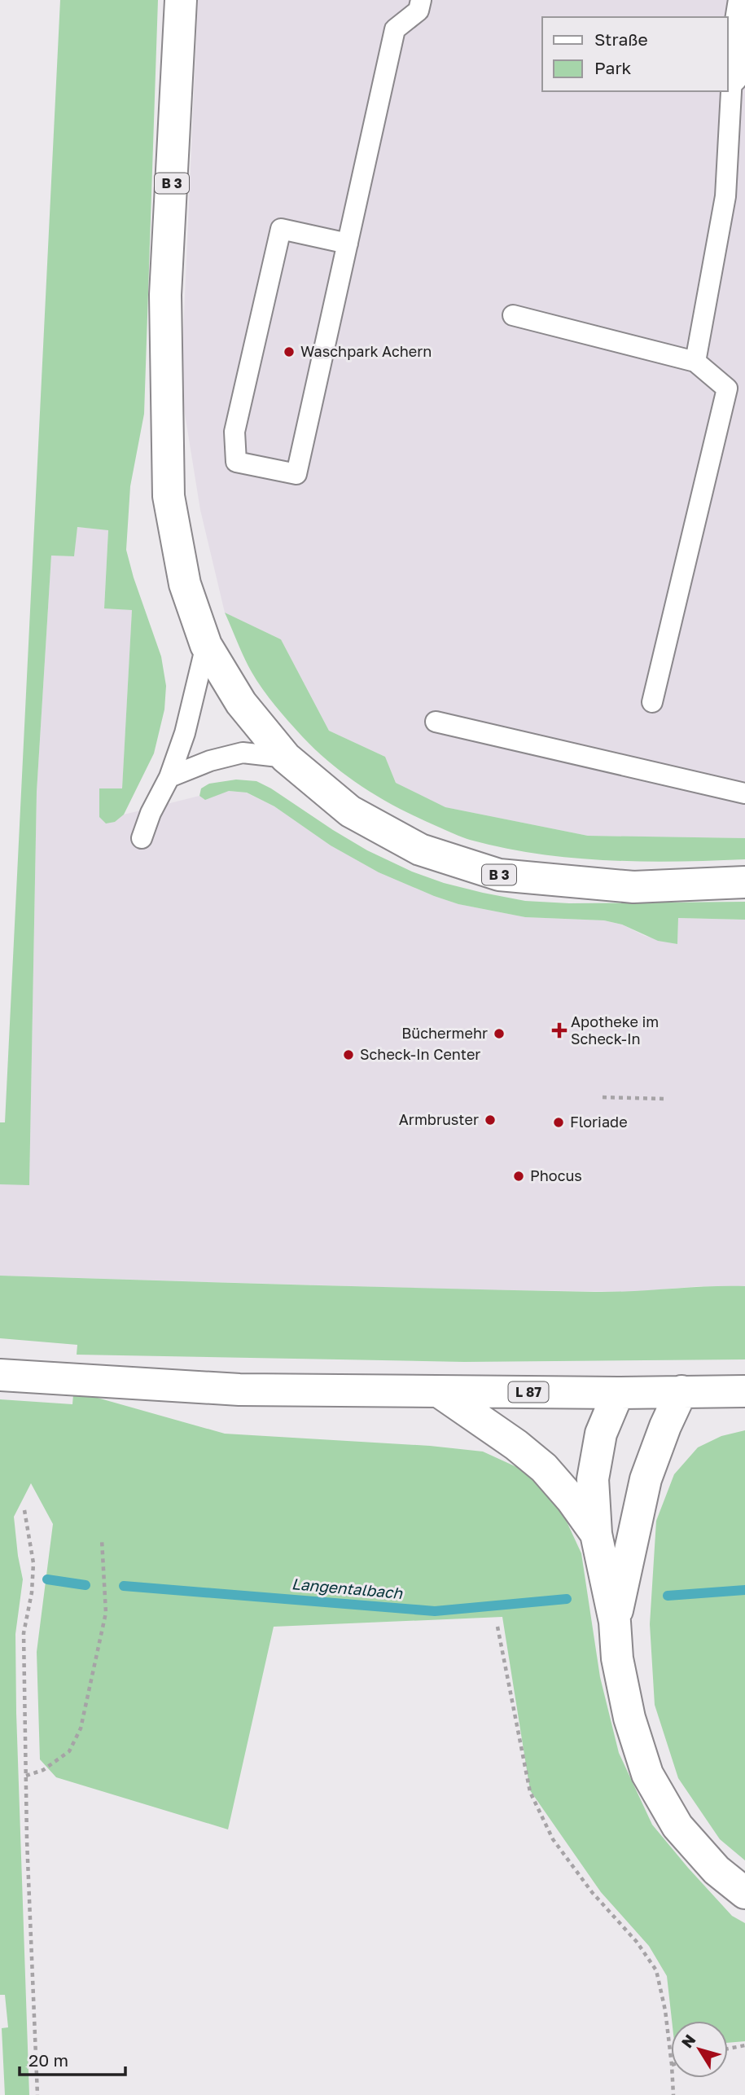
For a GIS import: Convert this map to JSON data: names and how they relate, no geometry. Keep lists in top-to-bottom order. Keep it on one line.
{"streets":{"main road":["B 3","L 87"]},"water":["Langentalbach"],"places":{"other":["Waschpark Achern","Büchermehr","Scheck-In Center","Armbruster","Floriade","Phocus"],"health":["Apotheke im Scheck-In"]},"legend":["Straße","Park"],"scale_bar":"20 m","north":"top left"}
